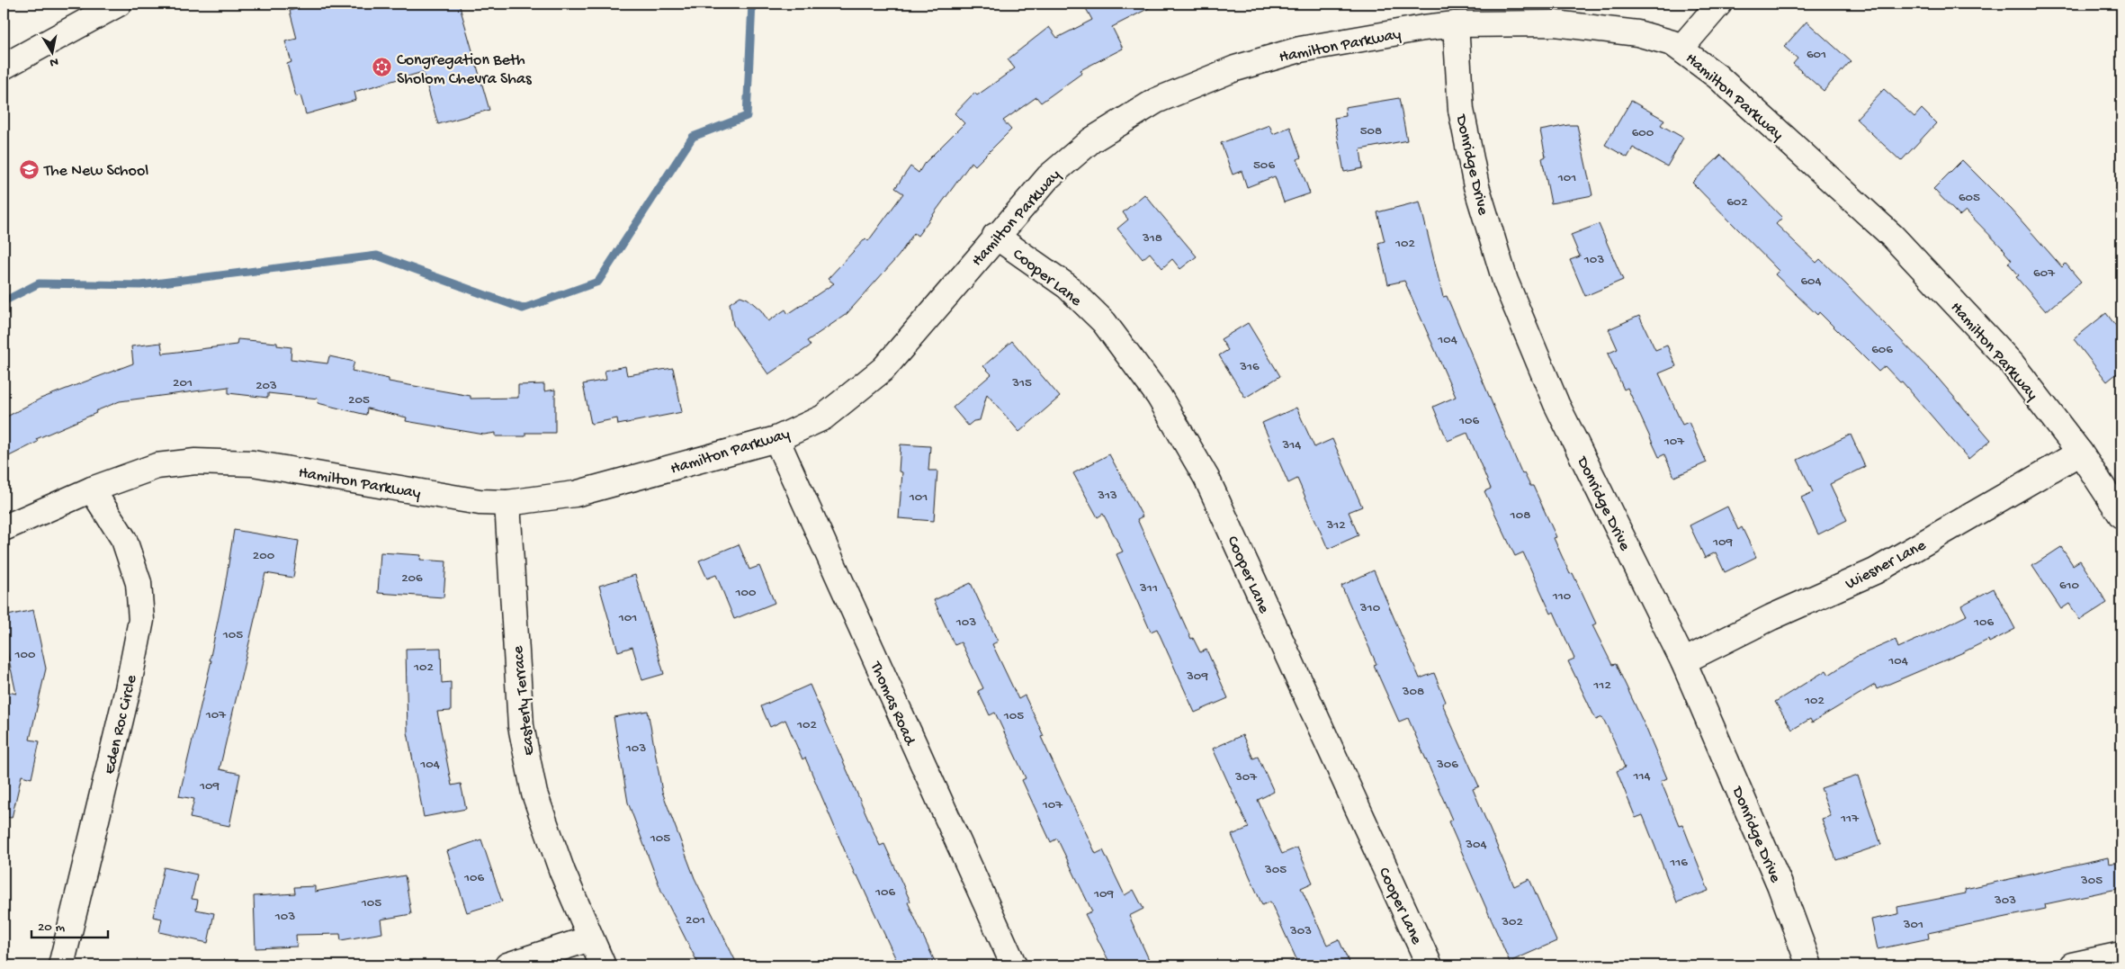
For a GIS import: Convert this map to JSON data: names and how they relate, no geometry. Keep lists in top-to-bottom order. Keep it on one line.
{"streets":{"street":["Hamilton Parkway","Donridge Drive","Cooper Lane","Wiesner Lane","Easterly Terrace","Thomas Road","Eden Roc Circle"]},"crossings":[["Hamilton Parkway","Donridge Drive"],["Hamilton Parkway","Cooper Lane"],["Hamilton Parkway","Wiesner Lane"],["Hamilton Parkway","Easterly Terrace"],["Hamilton Parkway","Thomas Road"],["Hamilton Parkway","Eden Roc Circle"],["Donridge Drive","Wiesner Lane"]],"places":{"synagogue":["Congregation Beth Sholom Chevra Shas"],"school or university":["The New School"]},"house_numbers":["601","508","600","506","101","605","602","318","102","103","607","604","104","606","316","201","315","203","205","106","107","314","313","101","108","312","109","200","206","610","311","100","110","310","101","103","106","105","100","104","102","309","112","308","102","107","105","102","103","104","306","114","307","109","107","117","105","304","116","305","106","305","106","109","303","105","103","201","302","301","303"],"scale_bar":"20 m","north":"bottom"}
